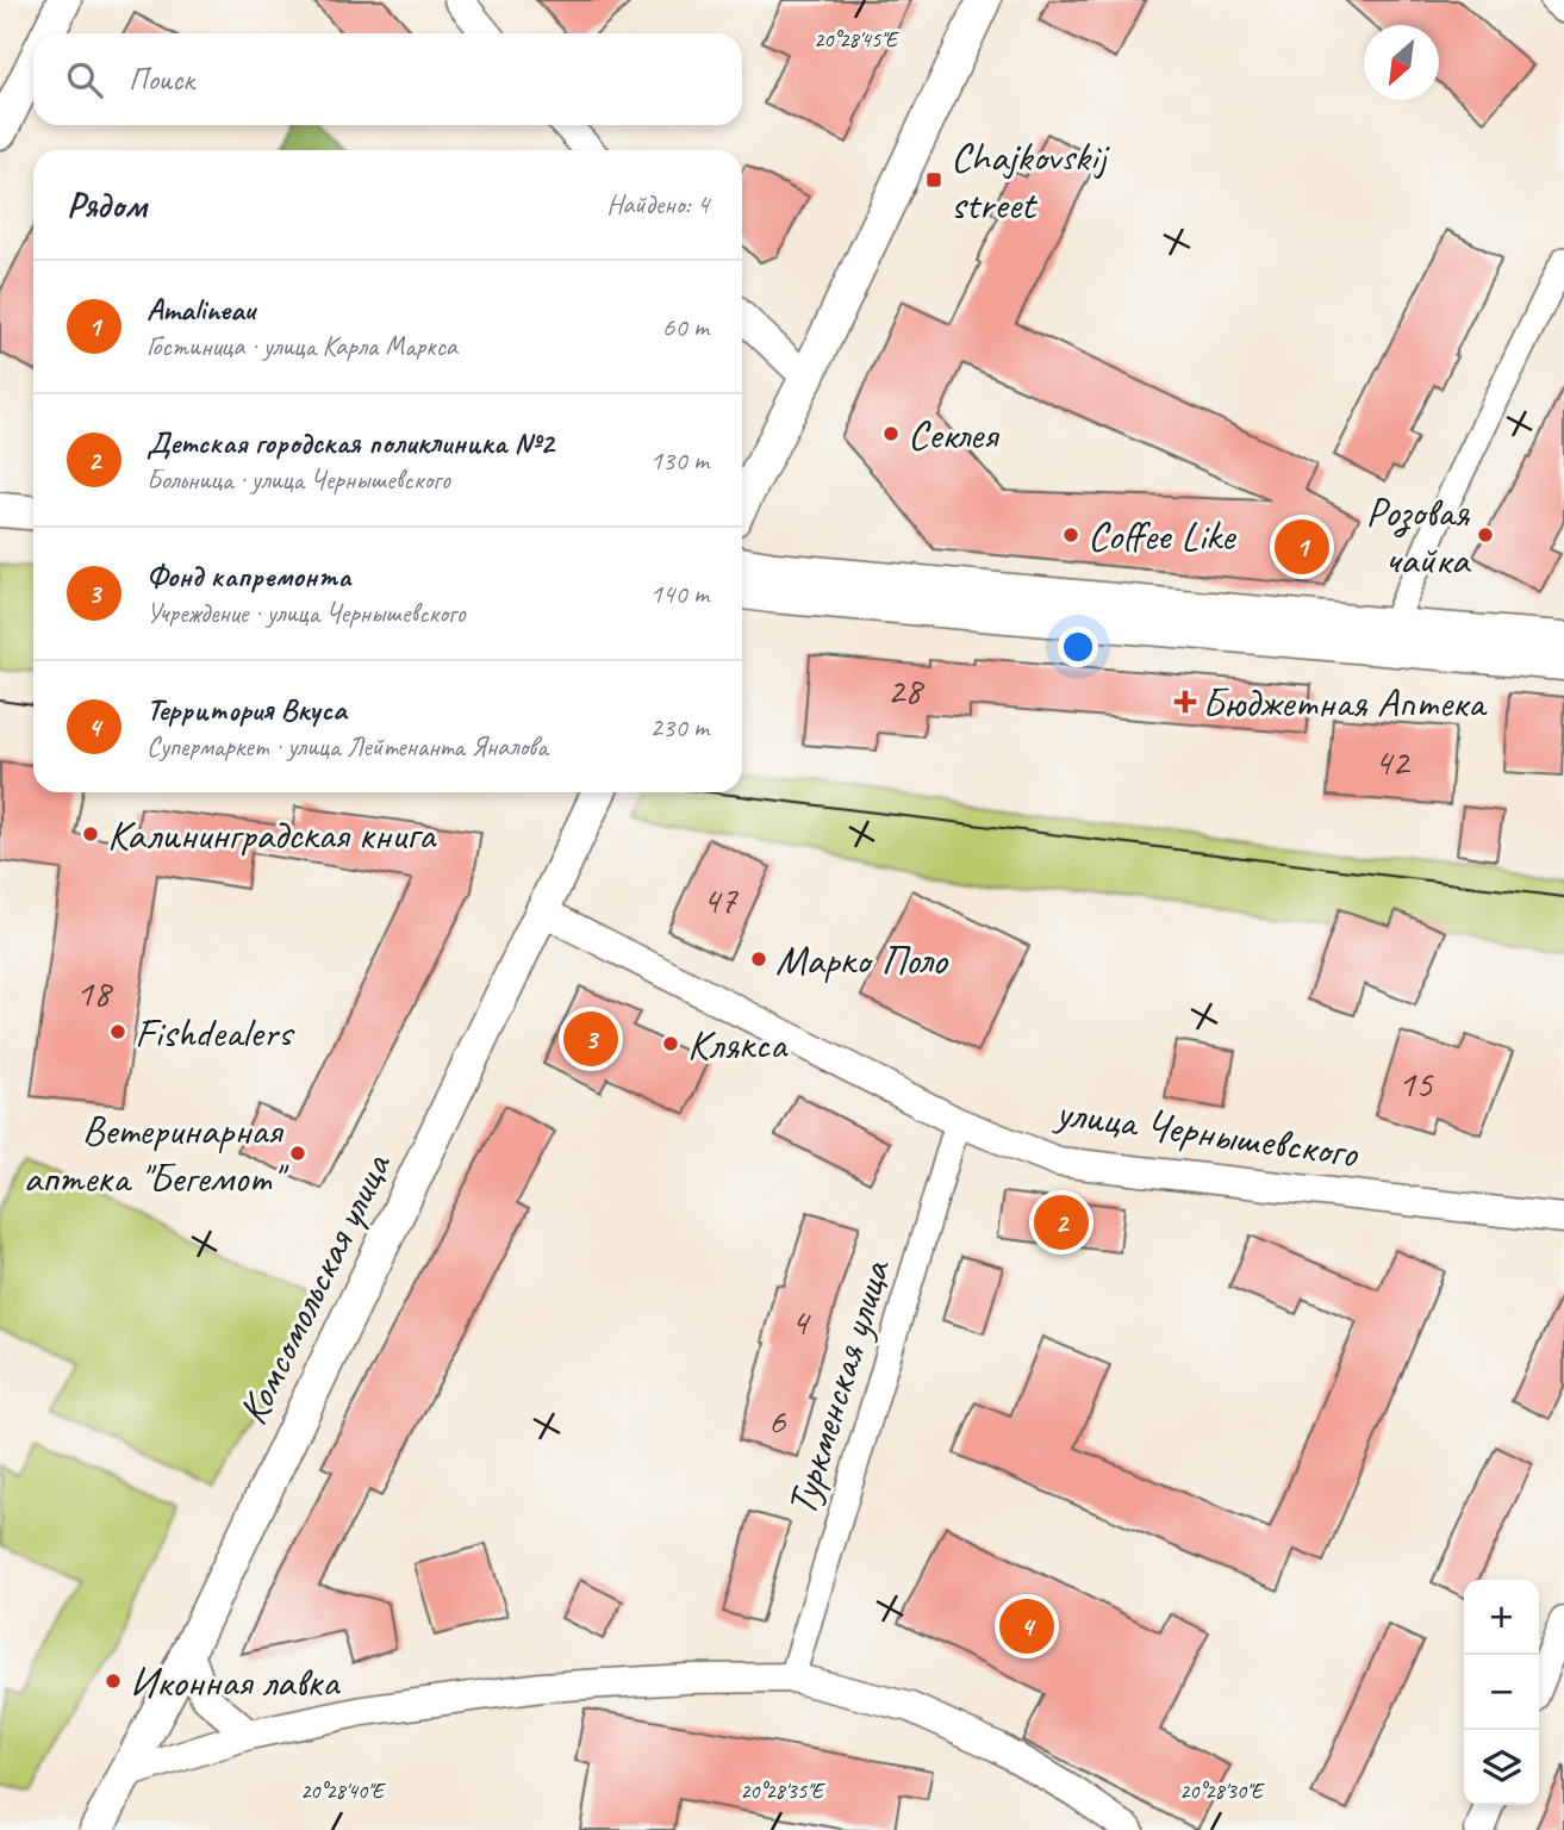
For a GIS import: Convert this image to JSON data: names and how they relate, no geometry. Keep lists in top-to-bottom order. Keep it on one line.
{"streets":{"main road":["Комсомольская улица"],"street":["улица Чернышевского","Туркменская улица"]},"crossings":[["улица Чернышевского","Комсомольская улица"],["улица Чернышевского","Туркменская улица"]],"places":{"transit":["Chajkovskij street"],"other":["Секлея","Coffee Like","Розовая чайка","Калининградская книга","Марко Поло","Fishdealers","Клякса","Ветеринарная аптека \"Бегемот\"","Иконная лавка"],"health":["Бюджетная Аптека"]},"house_numbers":["28","42","47","18","15","4","6"],"north":"bottom left","page":{"search":"Поиск","heading":["Рядом","Найдено: 4"],"list":[{"mark":"1","name":"Amalineau","note":"Гостиница · улица Карла Маркса","value":"60 m"},{"mark":"2","name":"Детская городская поликлиника №2","note":"Больница · улица Чернышевского","value":"130 m"},{"mark":"3","name":"Фонд капремонта","note":"Учреждение · улица Чернышевского","value":"140 m"},{"mark":"4","name":"Территория Вкуса","note":"Супермаркет · улица Лейтенанта Яналова","value":"230 m"}],"pins":["1","3","2","4"],"map_buttons":["+","−"]},"coordinates":["20°28'45\"E","20°28'40\"E","20°28'35\"E","20°28'30\"E"]}
